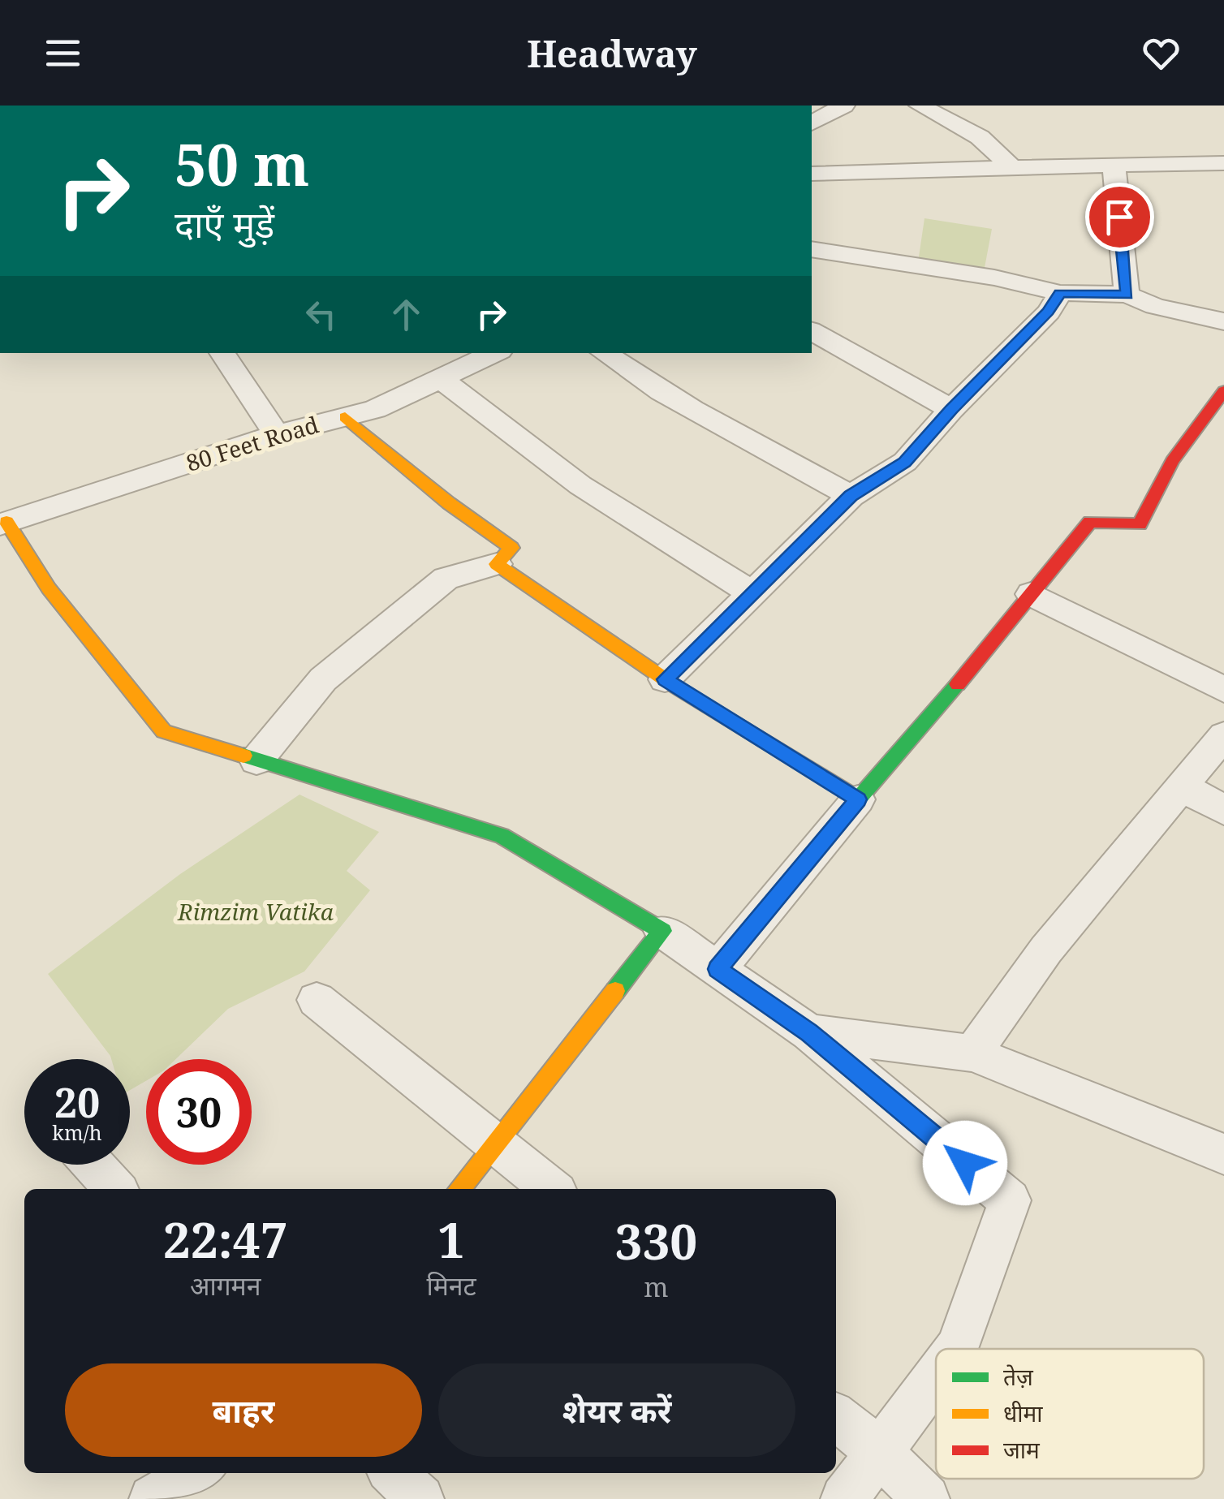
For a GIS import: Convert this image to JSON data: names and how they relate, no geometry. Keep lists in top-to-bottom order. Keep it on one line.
{"streets":{"street":["80 Feet Road"]},"parks":["Rimzim Vatika"],"legend":["तेज़","धीमा","जाम"],"page":{"header":"Headway","turn":["50 m","दाएँ मुड़ें"],"speed":"20 km/h","limit":"30","eta":["22:47","आगमन","1","मिनट","330","m"],"buttons":["बाहर","शेयर करें"]}}
